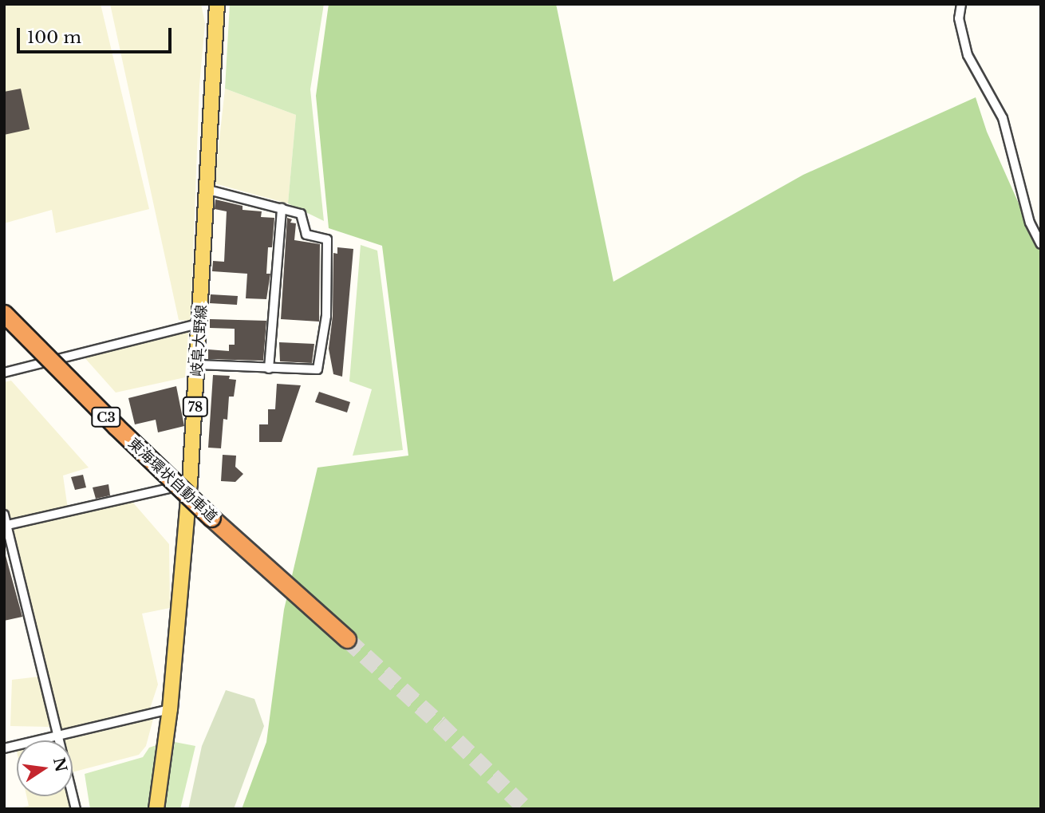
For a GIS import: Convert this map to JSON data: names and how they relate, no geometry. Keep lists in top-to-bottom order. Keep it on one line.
{"streets":{"highway":["C3","東海環状自動車道"],"main road":["岐阜大野線","78"]},"scale_bar":"100 m","north":"right"}
